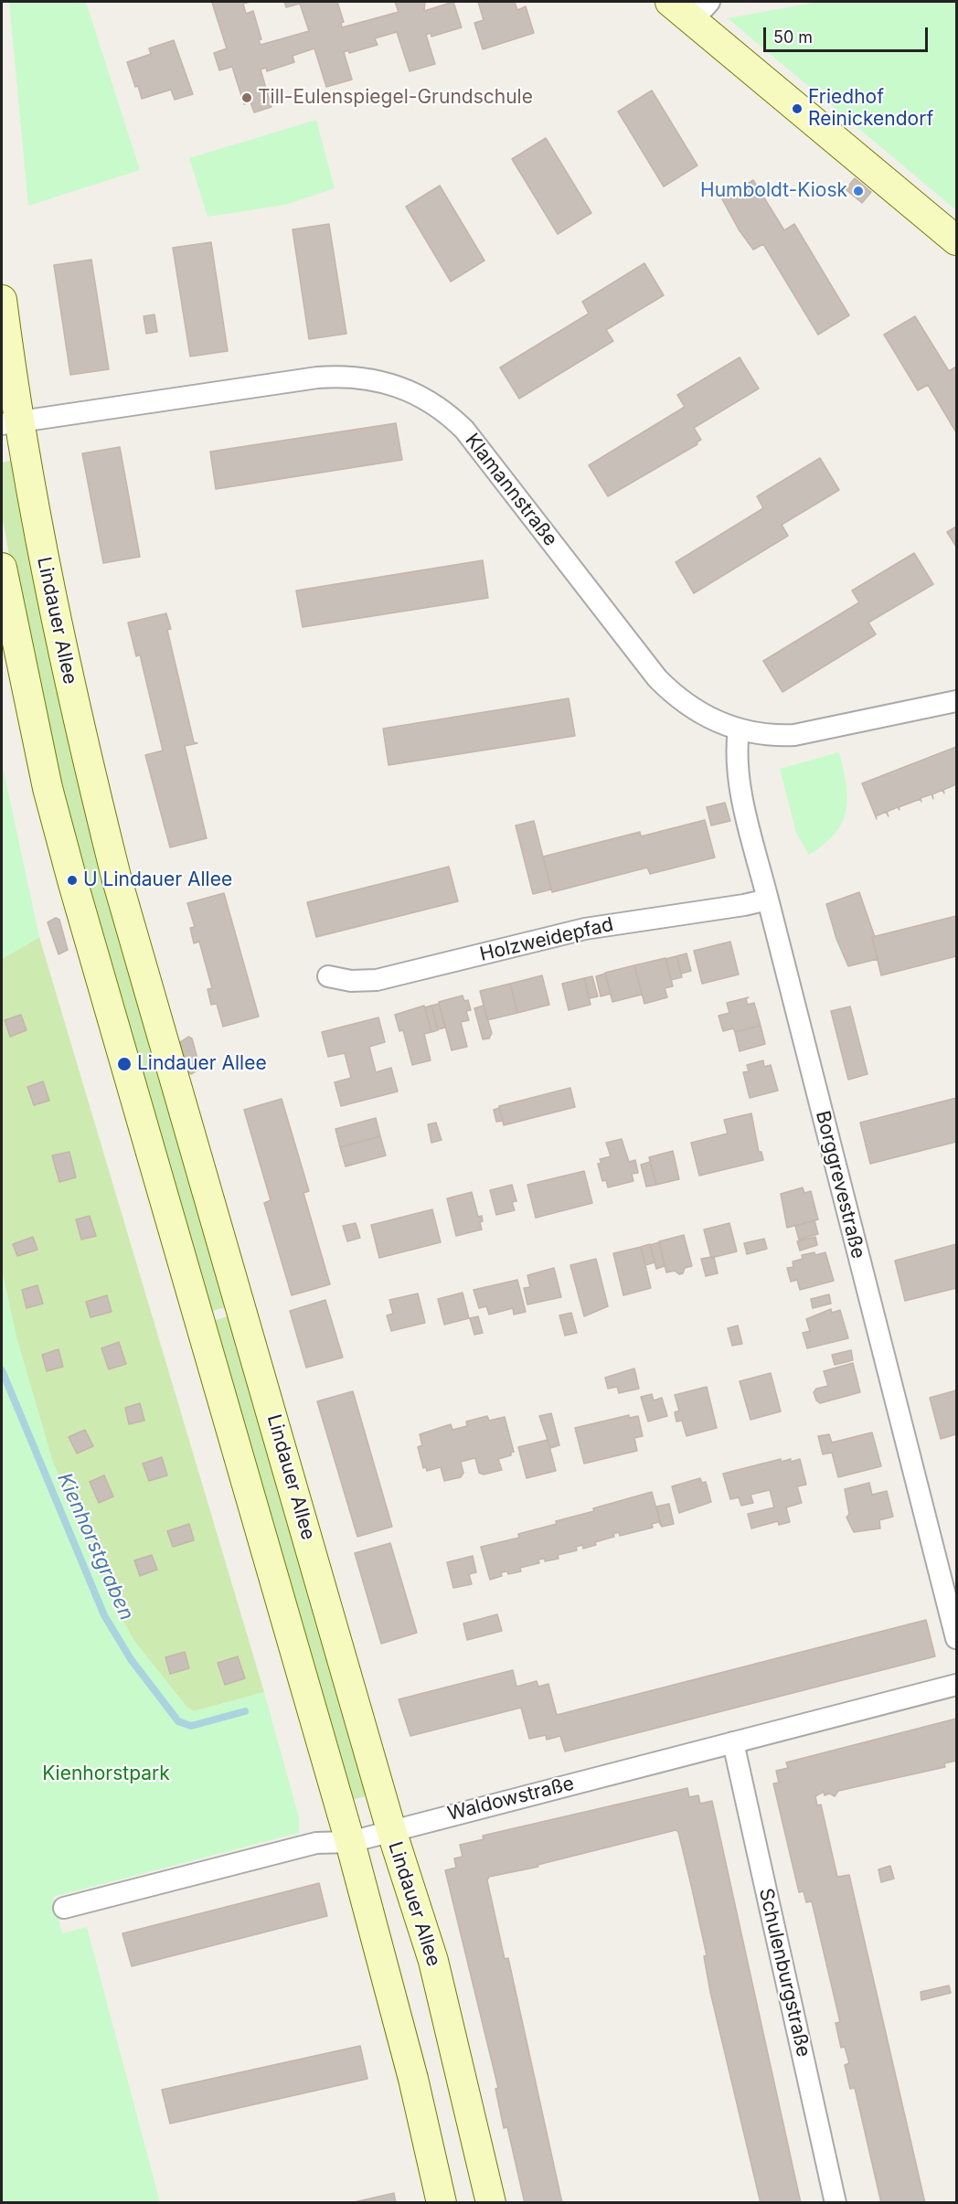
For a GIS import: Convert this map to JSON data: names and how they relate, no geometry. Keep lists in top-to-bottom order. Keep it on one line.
{"streets":{"main road":["Lindauer Allee"],"street":["Klamannstraße","Holzweidepfad","Borggrevestraße","Waldowstraße","Schulenburgstraße"]},"crossings":[["Klamannstraße","Lindauer Allee"],["Klamannstraße","Borggrevestraße"],["Lindauer Allee","Waldowstraße"],["Holzweidepfad","Borggrevestraße"],["Waldowstraße","Schulenburgstraße"]],"water":["Kienhorstgraben"],"parks":["Kienhorstpark"],"places":["Till-Eulenspiegel-Grundschule","Friedhof Reinickendorf","Humboldt-Kiosk","U Lindauer Allee","Lindauer Allee"],"scale_bar":"50 m"}
